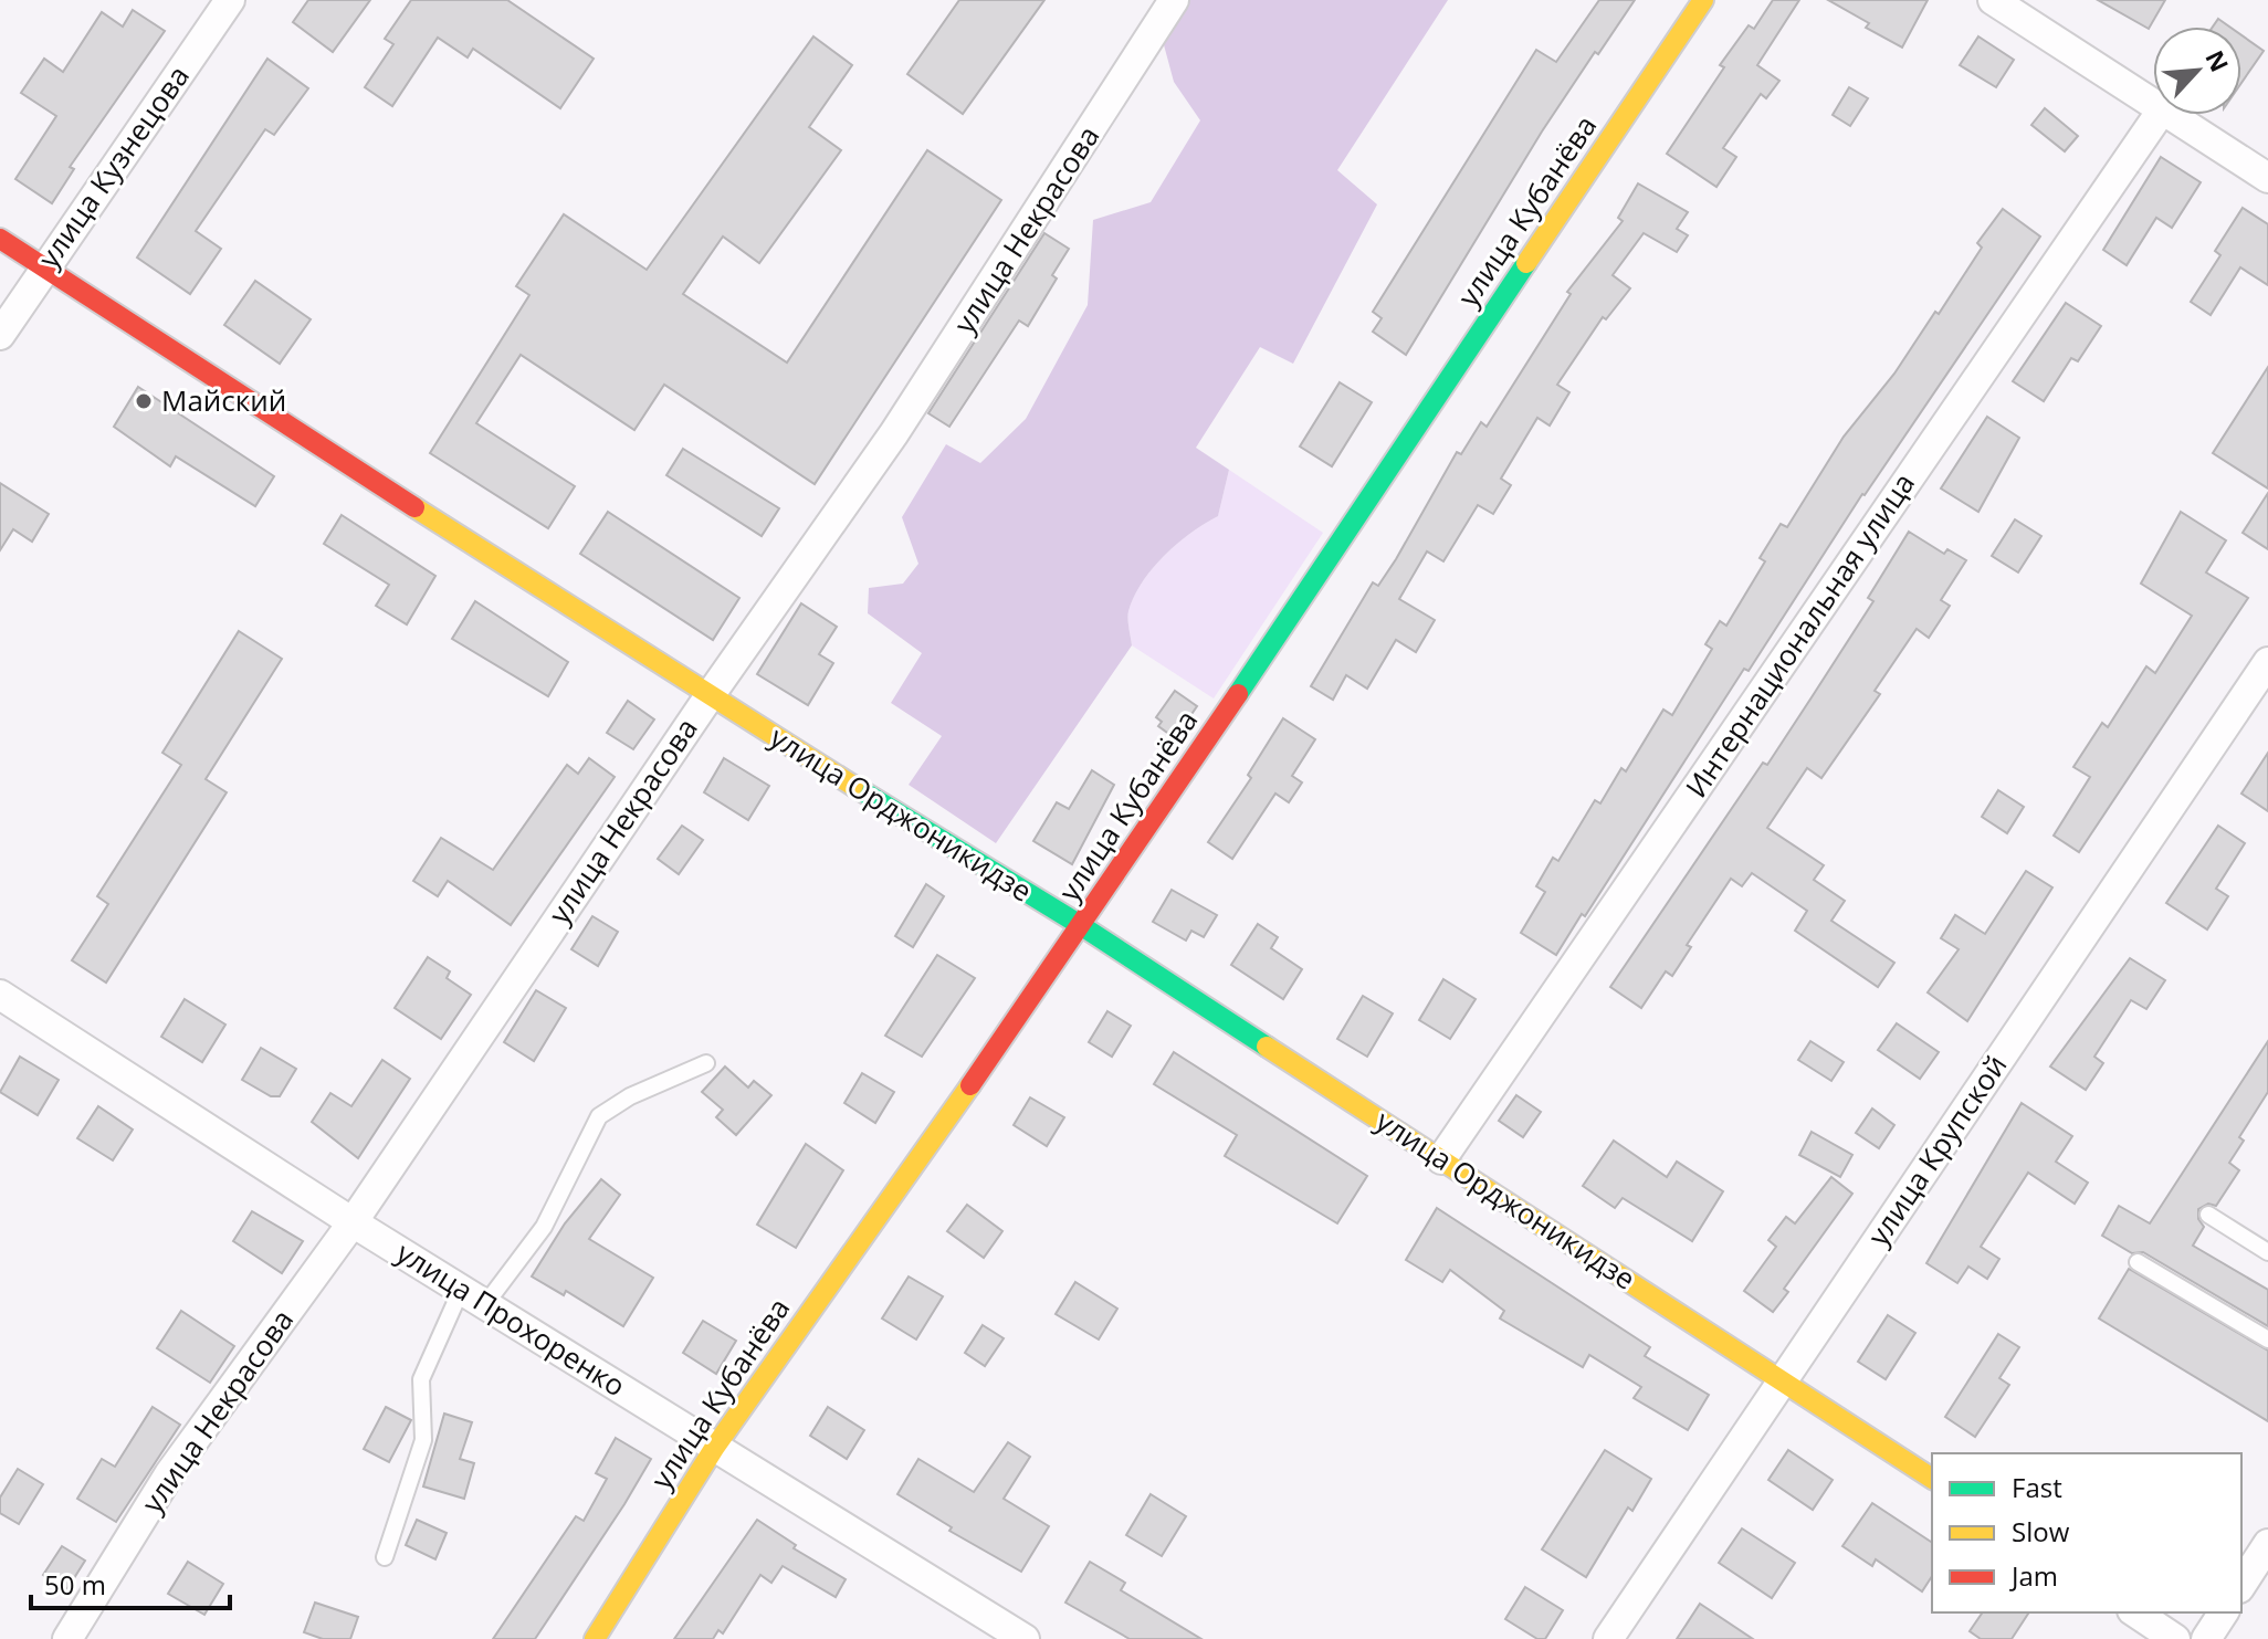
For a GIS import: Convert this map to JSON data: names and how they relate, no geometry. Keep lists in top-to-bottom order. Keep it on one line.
{"streets":{"street":["улица Кузнецова","улица Кубанёва","улица Некрасова","Интернациональная улица","улица Орджоникидзе","улица Крупской","улица Прохоренко"]},"crossings":[["улица Кузнецова","улица Орджоникидзе"],["улица Кубанёва","улица Орджоникидзе"],["улица Кубанёва","улица Прохоренко"],["улица Некрасова","улица Орджоникидзе"],["улица Некрасова","улица Прохоренко"],["Интернациональная улица","улица Орджоникидзе"],["улица Орджоникидзе","улица Крупской"]],"places":["Майский"],"legend":["Fast","Slow","Jam"],"scale_bar":"50 m","north":"top right"}
